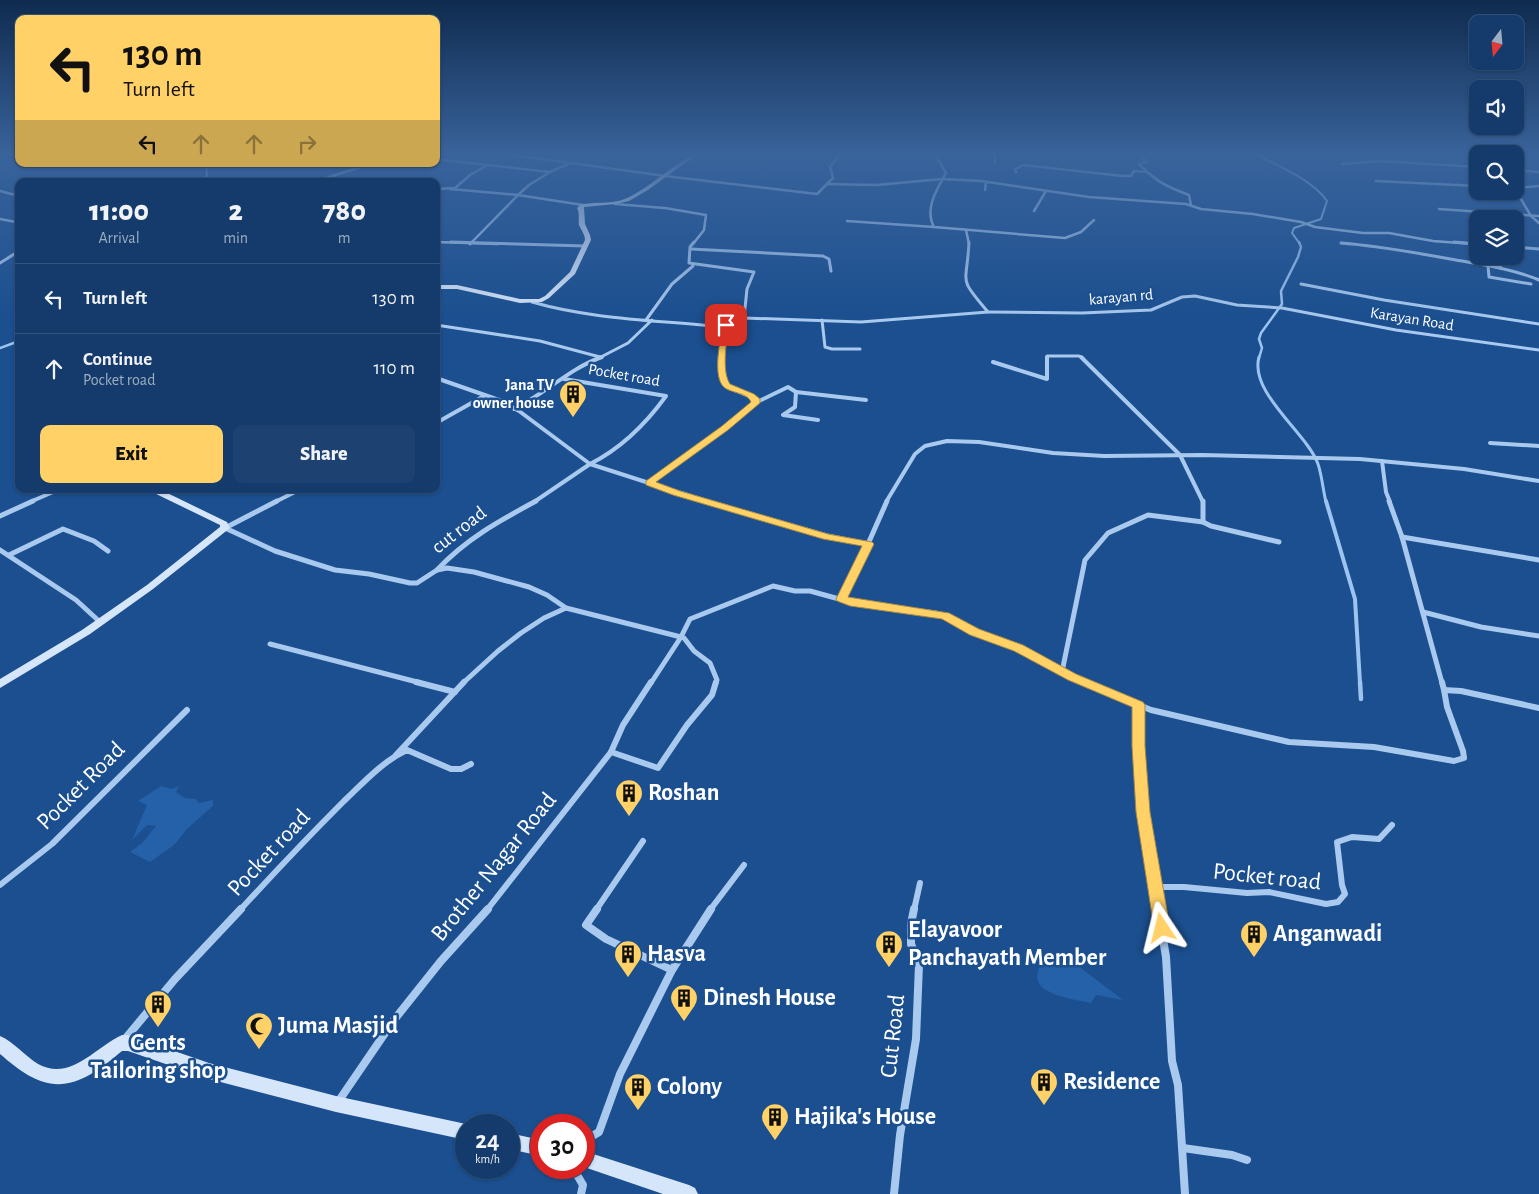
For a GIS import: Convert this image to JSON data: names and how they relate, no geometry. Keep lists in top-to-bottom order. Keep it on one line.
{"streets":{"street":["karayan rd","Karayan Road","Pocket road","cut road","Pocket Road","Brother Nagar Road","Cut Road"]},"crossings":[["karayan rd","Karayan Road"],["Pocket road","cut road"]],"places":{"building":["Jana TV owner house","Roshan","Anganwadi","Elayavoor Panchayath Member","Hasva","Dinesh House","Gents Tailoring shop","Residence","Colony","Hajika's House"],"mosque":["Juma Masjid"]},"north":"bottom","page":{"turn":["130 m","Turn left"],"eta":["11:00","Arrival","2","min","780","m"],"list":[{"name":"Turn left","value":"130 m"},{"name":"Continue","note":"Pocket road","value":"110 m"}],"buttons":["Exit","Share"],"speed":"24 km/h","limit":"30"}}
